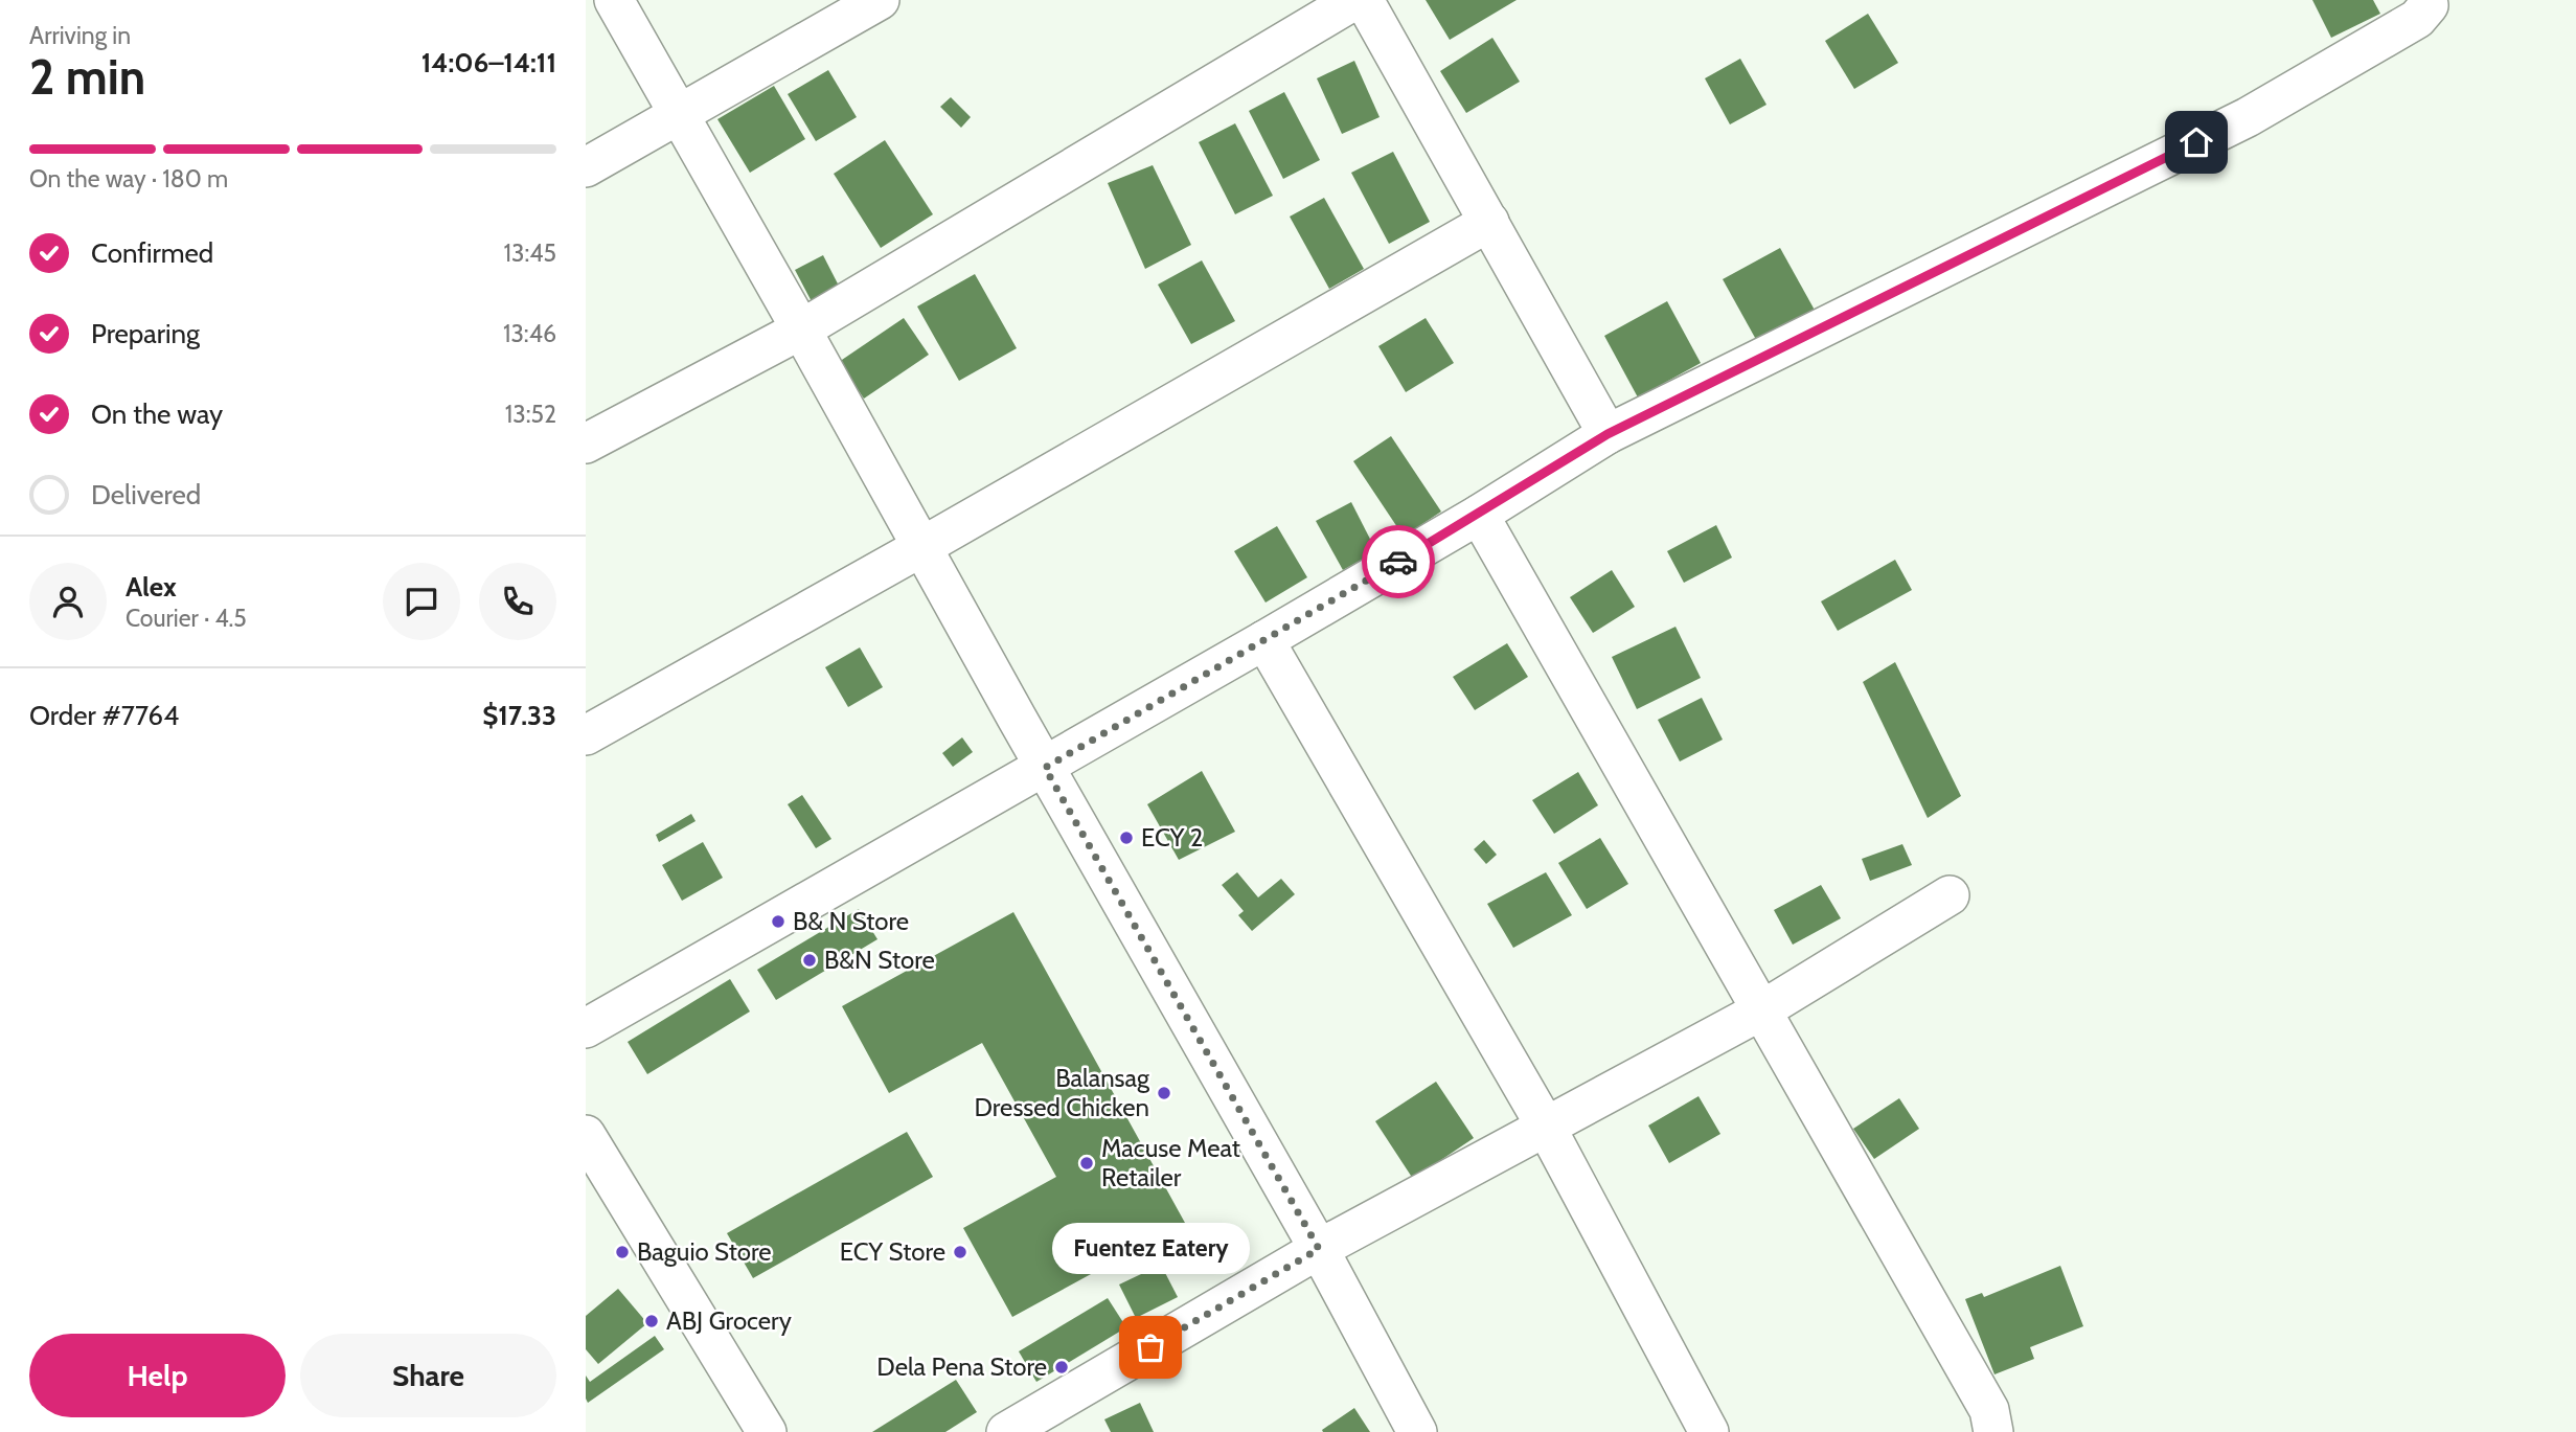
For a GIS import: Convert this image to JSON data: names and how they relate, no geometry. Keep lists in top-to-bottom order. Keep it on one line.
{"places":["ECY 2","B& N Store","B&N Store","Balansag Dressed Chicken","Macuse Meat Retailer","Baguio Store","ECY Store","ABJ Grocery","Fuentez Eatery","Dela Pena Store"],"page":{"heading":["2 min","Arriving in","14:06–14:11"],"panel":["Alex","Courier · 4.5","Order #7764","$17.33"],"bar":"On the way · 180 m","list":[["Confirmed","13:45"],["Preparing","13:46"],["On the way","13:52"],"Delivered"],"bubble":"Fuentez Eatery","buttons":["Help","Share"]}}
